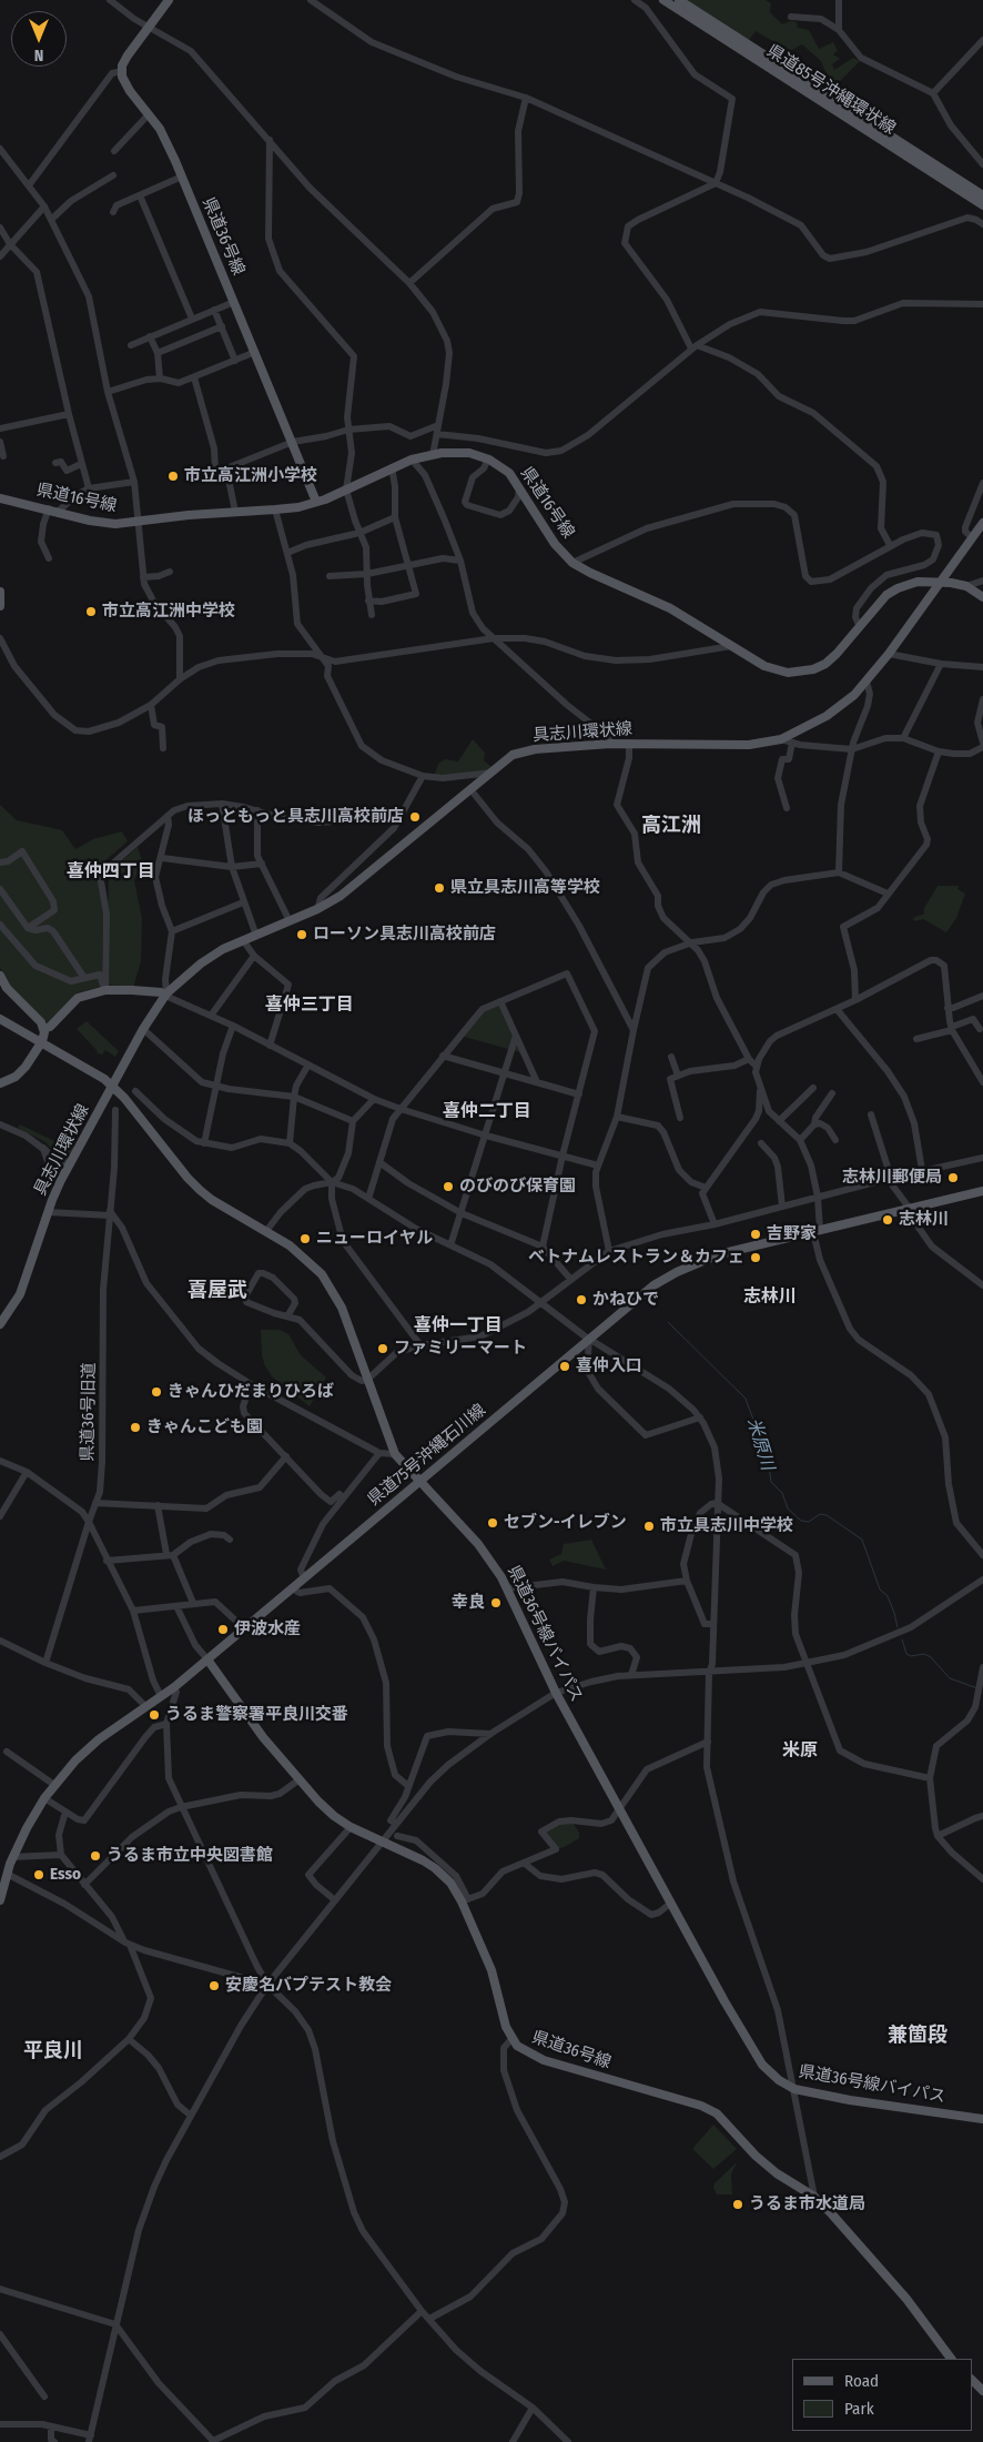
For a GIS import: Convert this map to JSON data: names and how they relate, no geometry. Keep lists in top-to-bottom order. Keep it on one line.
{"streets":{"main road":["県道85号沖縄環状線","県道36号線","県道16号線","具志川環状線","県道75号沖縄石川線","県道36号線バイパス"],"street":["県道36号旧道"]},"crossings":[["県道36号線","県道16号線"],["県道36号線","県道75号沖縄石川線"],["県道16号線","具志川環状線"],["具志川環状線","県道36号線バイパス"],["県道75号沖縄石川線","県道36号線バイパス"]],"districts":["高江洲","喜仲四丁目","喜仲三丁目","喜仲二丁目","喜屋武","志林川","喜仲一丁目","米原","兼箇段","平良川"],"water":["米原川"],"places":["市立高江洲小学校","市立高江洲中学校","ほっともっと具志川高校前店","県立具志川高等学校","ローソン具志川高校前店","志林川郵便局","のびのび保育園","志林川","吉野家","ニューロイヤル","ベトナムレストラン＆カフェ","かねひで","ファミリーマート","喜仲入口","きゃんひだまりひろば","きゃんこども園","セブン-イレブン","市立具志川中学校","幸良","伊波水産","うるま警察署平良川交番","うるま市立中央図書館","Esso","安慶名バプテスト教会","うるま市水道局"],"legend":["Road","Park"],"north":"bottom"}
